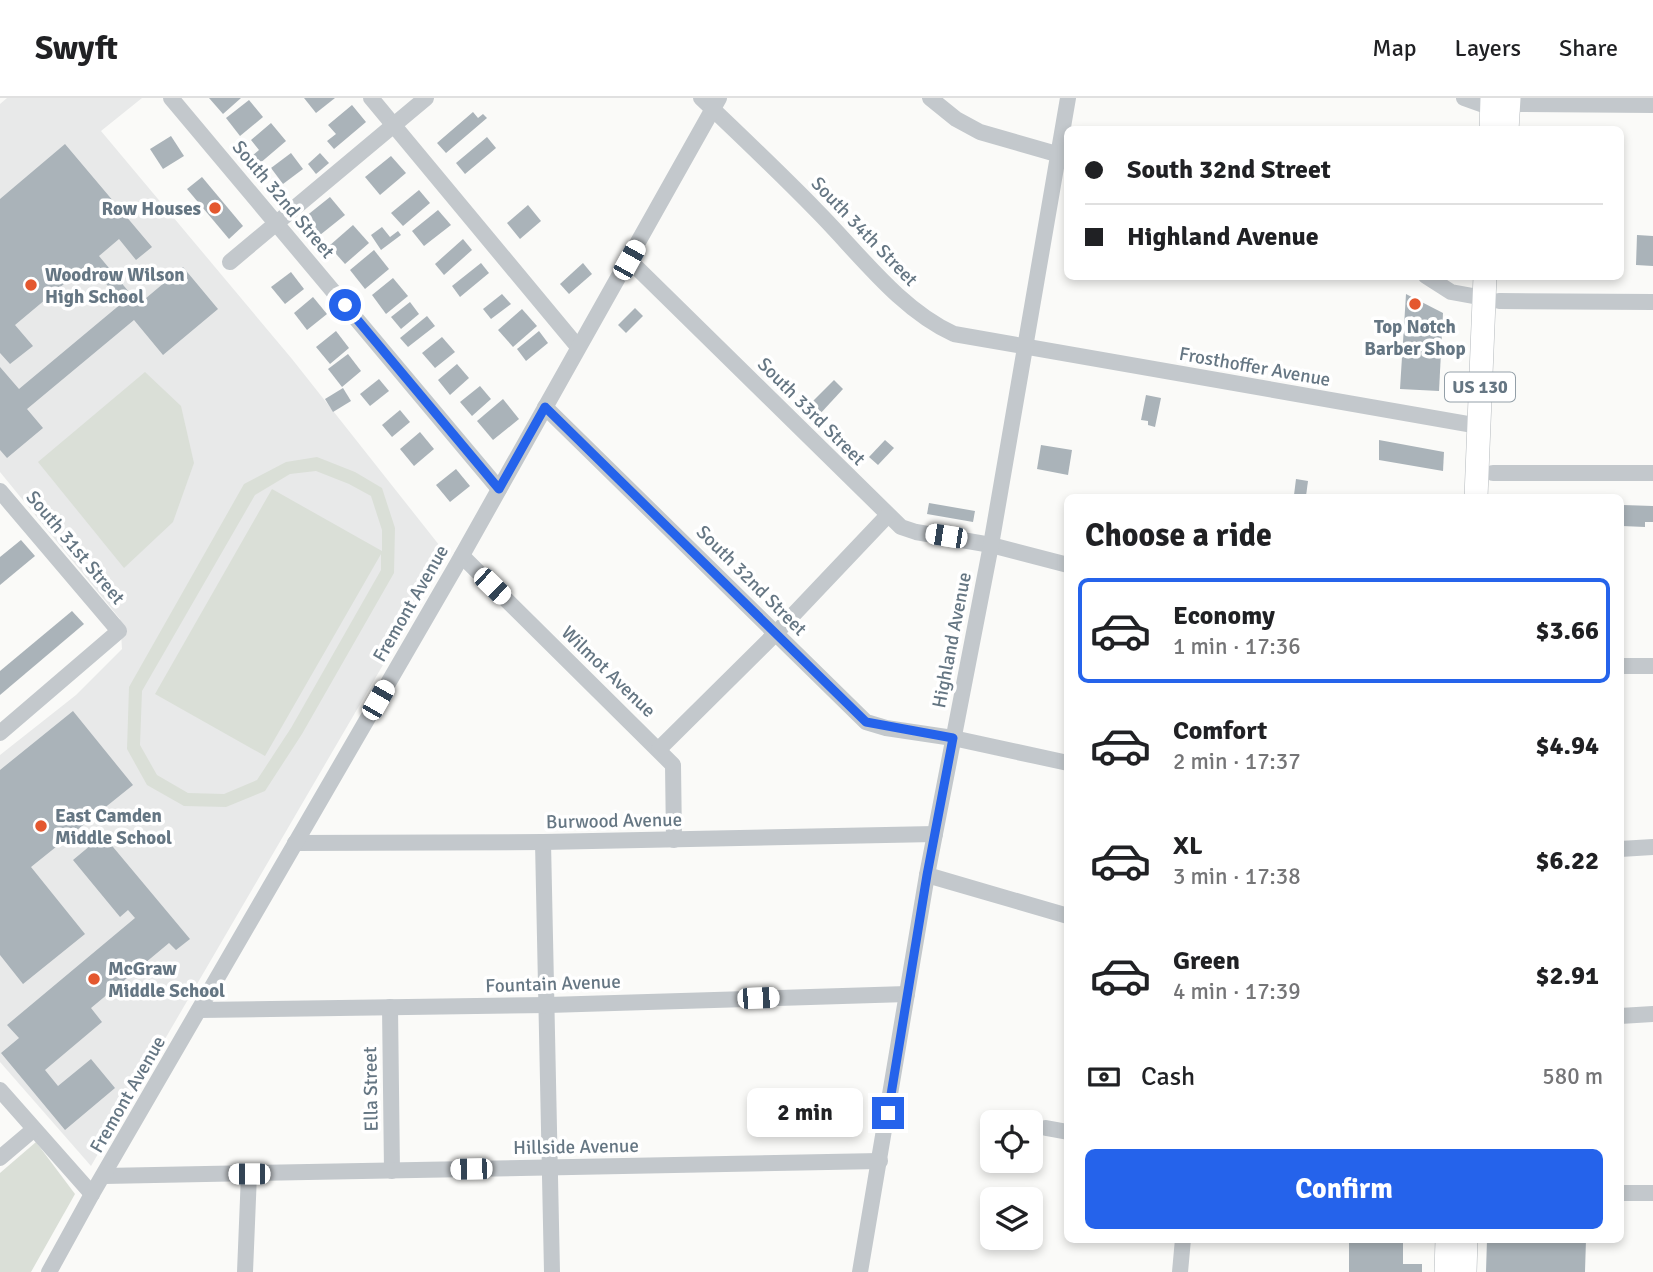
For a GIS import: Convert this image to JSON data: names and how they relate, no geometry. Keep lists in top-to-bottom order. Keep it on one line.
{"streets":{"highway":["US 130"],"street":["South 32nd Street","South 34th Street","Frosthoffer Avenue","South 33rd Street","South 31st Street","Fremont Avenue","Highland Avenue","Wilmot Avenue","Burwood Avenue","Fountain Avenue","Ella Street","Hillside Avenue"]},"crossings":[["South 32nd Street","Fremont Avenue"],["South 32nd Street","Highland Avenue"],["South 34th Street","Frosthoffer Avenue"],["South 34th Street","Fremont Avenue"],["South 34th Street","Highland Avenue"],["Frosthoffer Avenue","US 130"],["Frosthoffer Avenue","Highland Avenue"],["South 33rd Street","Fremont Avenue"],["South 33rd Street","Highland Avenue"],["Fremont Avenue","Wilmot Avenue"],["Fremont Avenue","Burwood Avenue"],["Fremont Avenue","Fountain Avenue"],["Fremont Avenue","Hillside Avenue"],["Highland Avenue","Burwood Avenue"],["Highland Avenue","Fountain Avenue"],["Highland Avenue","Hillside Avenue"],["Wilmot Avenue","Burwood Avenue"],["Fountain Avenue","Ella Street"],["Ella Street","Hillside Avenue"]],"places":["Row Houses","Woodrow Wilson High School","Top Notch Barber Shop","East Camden Middle School","McGraw Middle School"],"page":{"header":"Swyft","nav":["Map","Layers","Share"],"banner":["South 32nd Street","Highland Avenue"],"heading":"Choose a ride","list":[{"name":"Economy","note":"1 min · 17:36","value":"$3.66"},{"name":"Comfort","note":"2 min · 17:37","value":"$4.94"},{"name":"XL","note":"3 min · 17:38","value":"$6.22"},{"name":"Green","note":"4 min · 17:39","value":"$2.91"}],"pay":["Cash","580 m"],"bubble":"2 min","buttons":"Confirm"}}
